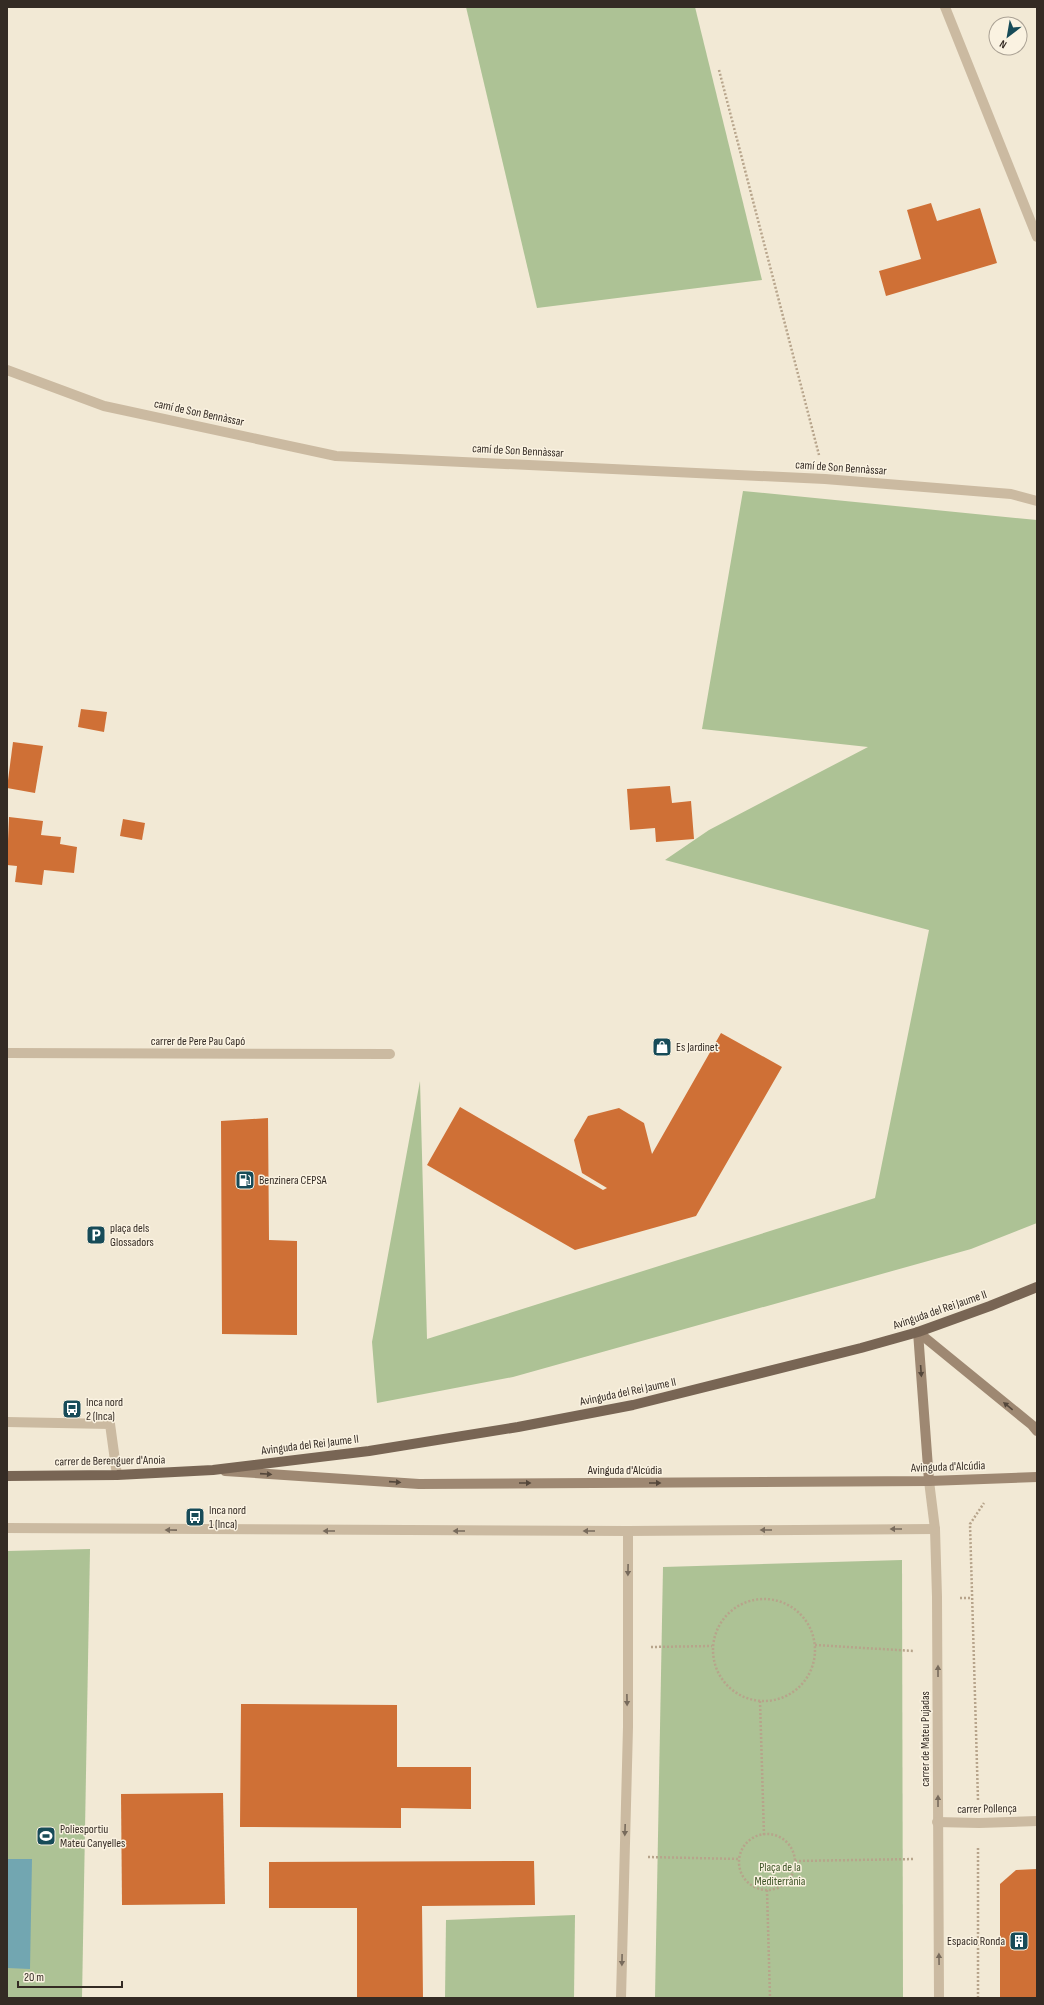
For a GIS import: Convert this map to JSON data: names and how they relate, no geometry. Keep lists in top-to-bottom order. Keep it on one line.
{"streets":{"main road":["Avinguda del Rei Jaume II","carrer de Berenguer d'Anoia"],"street":["camí de Son Bennàssar","carrer de Pere Pau Capó","Avinguda d'Alcúdia","carrer de Mateu Pujadas","carrer Pollença"]},"crossings":[["Avinguda del Rei Jaume II","carrer de Berenguer d'Anoia"],["Avinguda del Rei Jaume II","Avinguda d'Alcúdia"],["carrer de Berenguer d'Anoia","Avinguda d'Alcúdia"],["Avinguda d'Alcúdia","carrer de Mateu Pujadas"],["carrer de Mateu Pujadas","carrer Pollença"]],"one_way":["carrer de Mateu Pujadas"],"parks":["Plaça de la Mediterrània"],"places":{"shop":["Es Jardinet"],"fuel station":["Benzinera CEPSA"],"parking":["plaça dels Glossadors"],"bus stop":["Inca nord 2 (Inca)","Inca nord 1 (Inca)"],"sports":["Poliesportiu Mateu Canyelles"],"building":["Espacio Ronda"]},"scale_bar":"20 m","north":"bottom left"}
